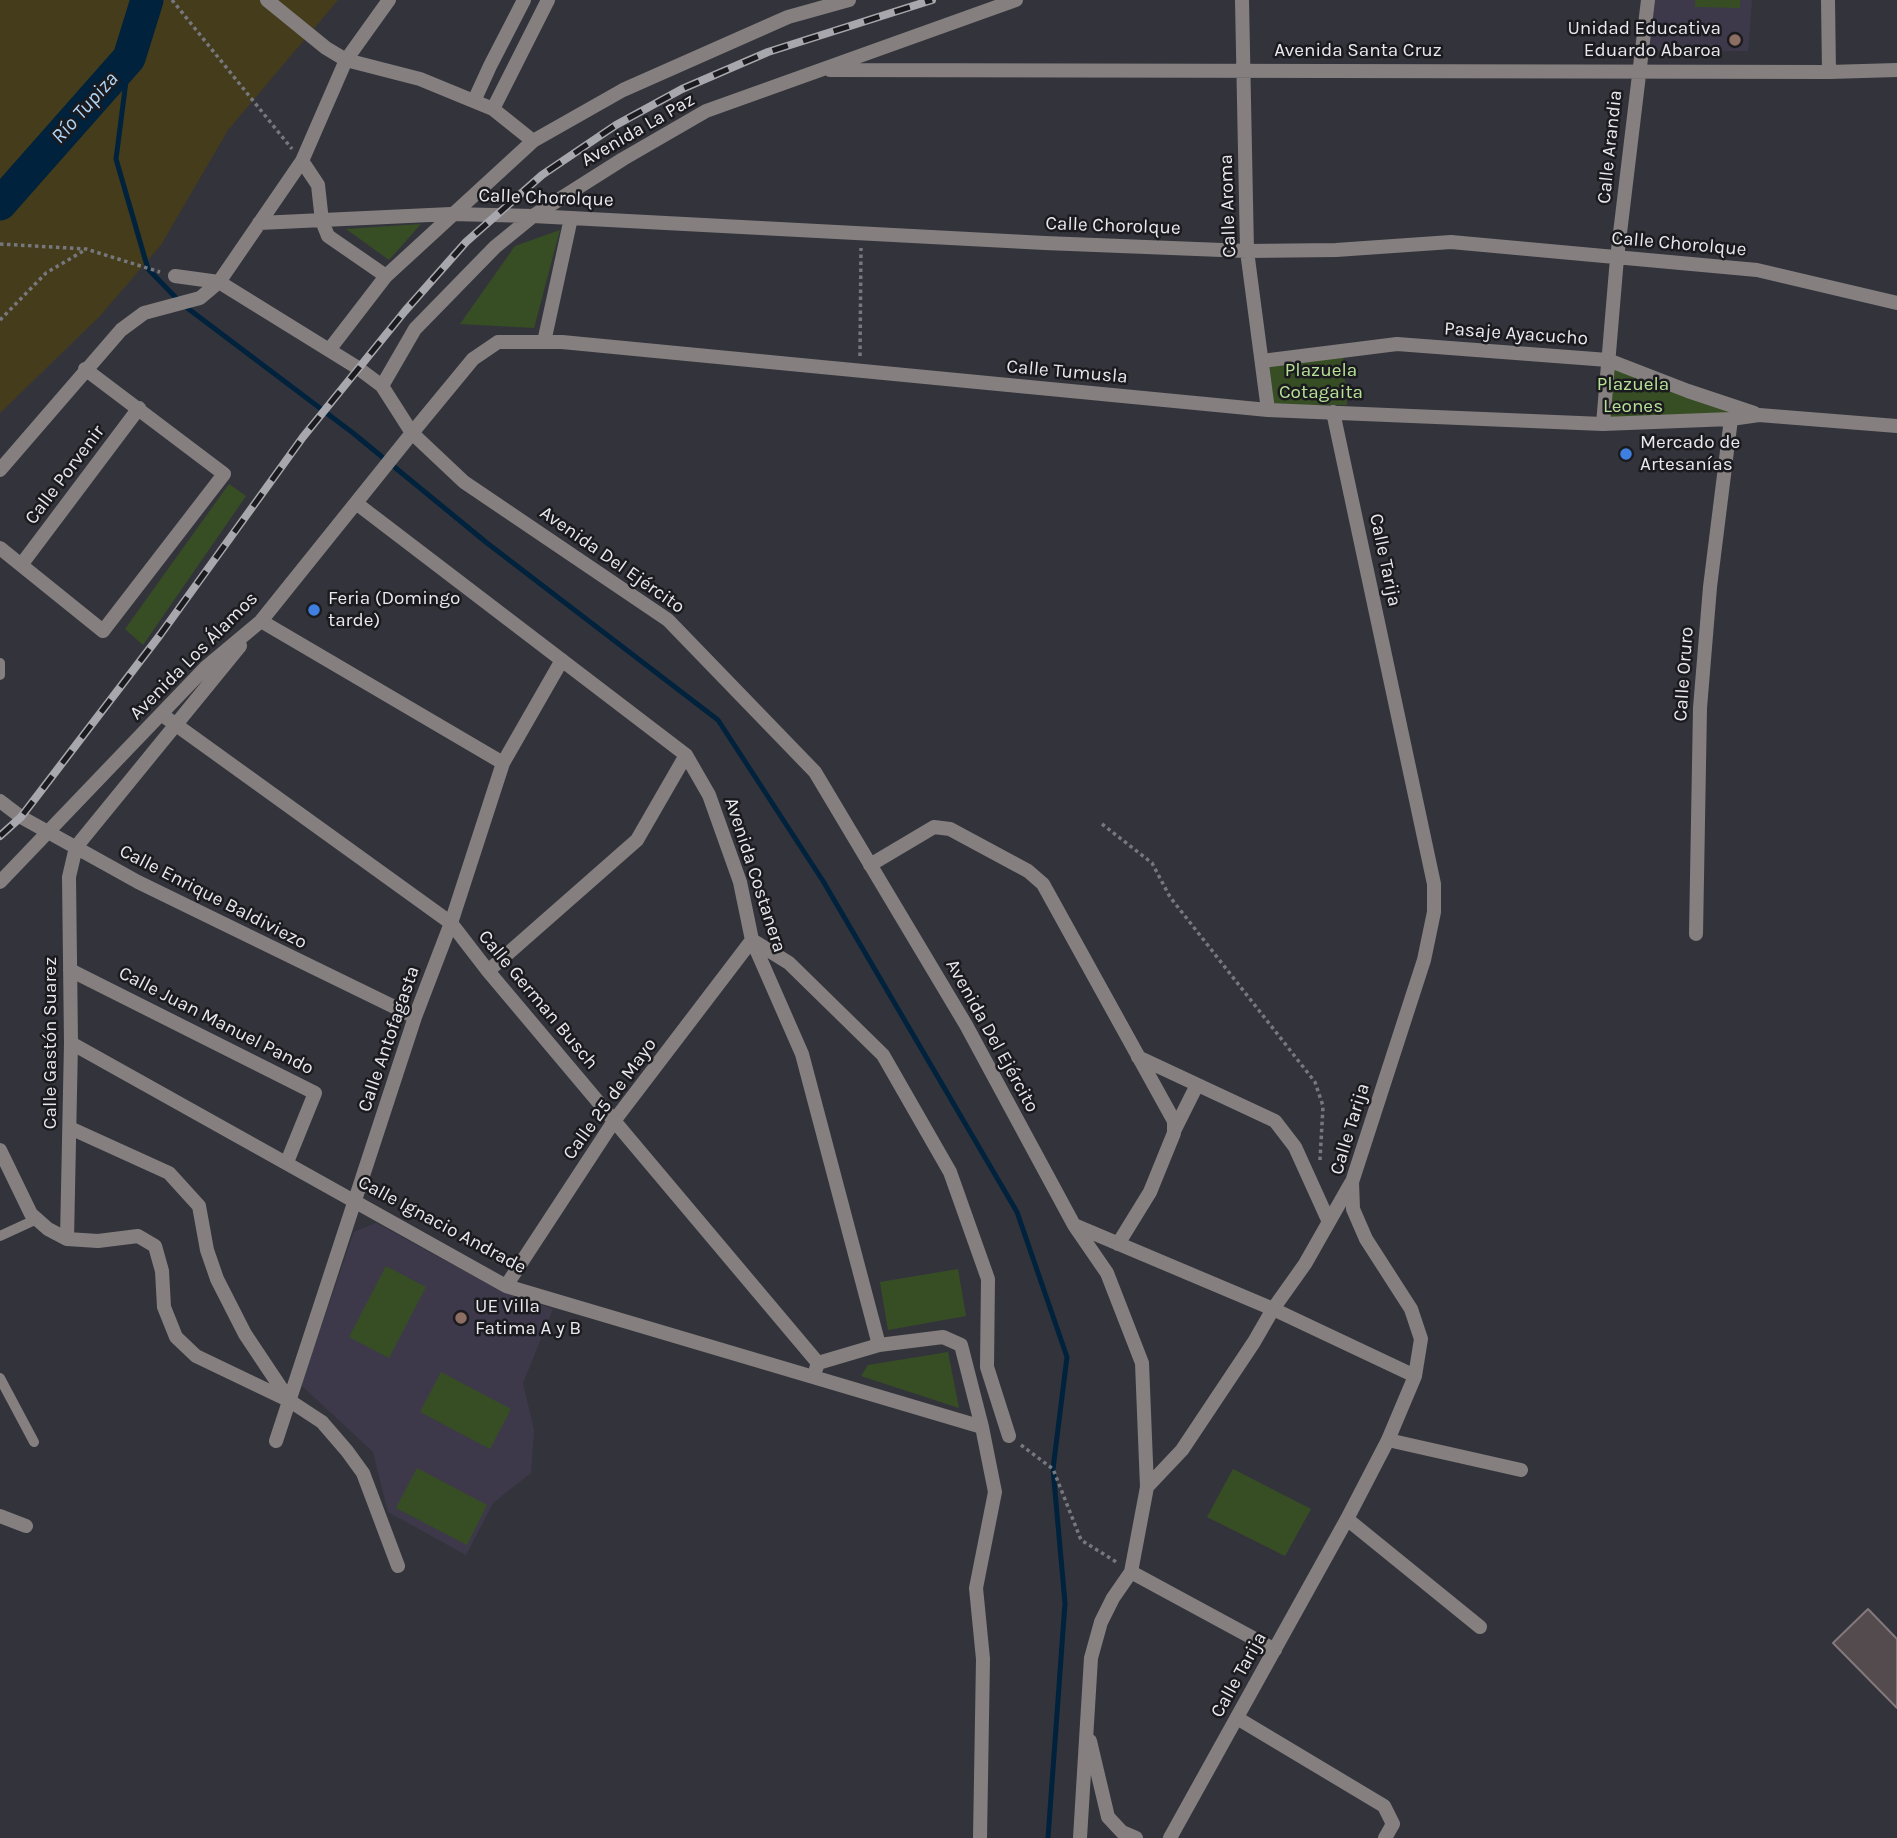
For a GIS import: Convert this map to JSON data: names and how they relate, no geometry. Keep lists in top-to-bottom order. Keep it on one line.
{"streets":{"street":["Avenida Santa Cruz","Avenida La Paz","Calle Arandia","Calle Chorolque","Calle Aroma","Pasaje Ayacucho","Calle Tumusla","Calle Porvenir","Avenida Del Ejército","Calle Tarija","Avenida Los Álamos","Calle Oruro","Avenida Costanera","Calle Enrique Baldiviezo","Calle German Busch","Calle Juan Manuel Pando","Calle Antofagasta","Calle Gastón Suarez","Calle 25 de Mayo","Calle Ignacio Andrade"]},"crossings":[["Avenida Santa Cruz","Avenida La Paz"],["Avenida Santa Cruz","Calle Arandia"],["Avenida Santa Cruz","Calle Aroma"],["Avenida La Paz","Calle Chorolque"],["Calle Arandia","Calle Chorolque"],["Calle Arandia","Pasaje Ayacucho"],["Calle Arandia","Calle Tumusla"],["Calle Chorolque","Calle Aroma"],["Calle Aroma","Pasaje Ayacucho"],["Calle Aroma","Calle Tumusla"],["Pasaje Ayacucho","Calle Tumusla"],["Calle Tumusla","Avenida Del Ejército"],["Calle Tumusla","Calle Tarija"],["Calle Tumusla","Avenida Los Álamos"],["Calle Tumusla","Calle Oruro"],["Avenida Del Ejército","Avenida Los Álamos"],["Avenida Los Álamos","Avenida Costanera"],["Avenida Los Álamos","Calle Enrique Baldiviezo"],["Avenida Los Álamos","Calle German Busch"],["Avenida Costanera","Calle Antofagasta"],["Avenida Costanera","Calle 25 de Mayo"],["Calle Enrique Baldiviezo","Calle Antofagasta"],["Calle Enrique Baldiviezo","Calle Gastón Suarez"],["Calle German Busch","Calle Antofagasta"],["Calle German Busch","Calle 25 de Mayo"],["Calle German Busch","Calle Ignacio Andrade"],["Calle Juan Manuel Pando","Calle Gastón Suarez"],["Calle Juan Manuel Pando","Calle Ignacio Andrade"],["Calle Antofagasta","Calle Ignacio Andrade"],["Calle Gastón Suarez","Calle Ignacio Andrade"],["Calle 25 de Mayo","Calle Ignacio Andrade"]],"water":["Río Tupiza"],"parks":["Plazuela Cotagaita","Plazuela Leones"],"places":["Unidad Educativa Eduardo Abaroa","Mercado de Artesanías","Feria (Domingo tarde)","UE Villa Fatima A y B"]}
